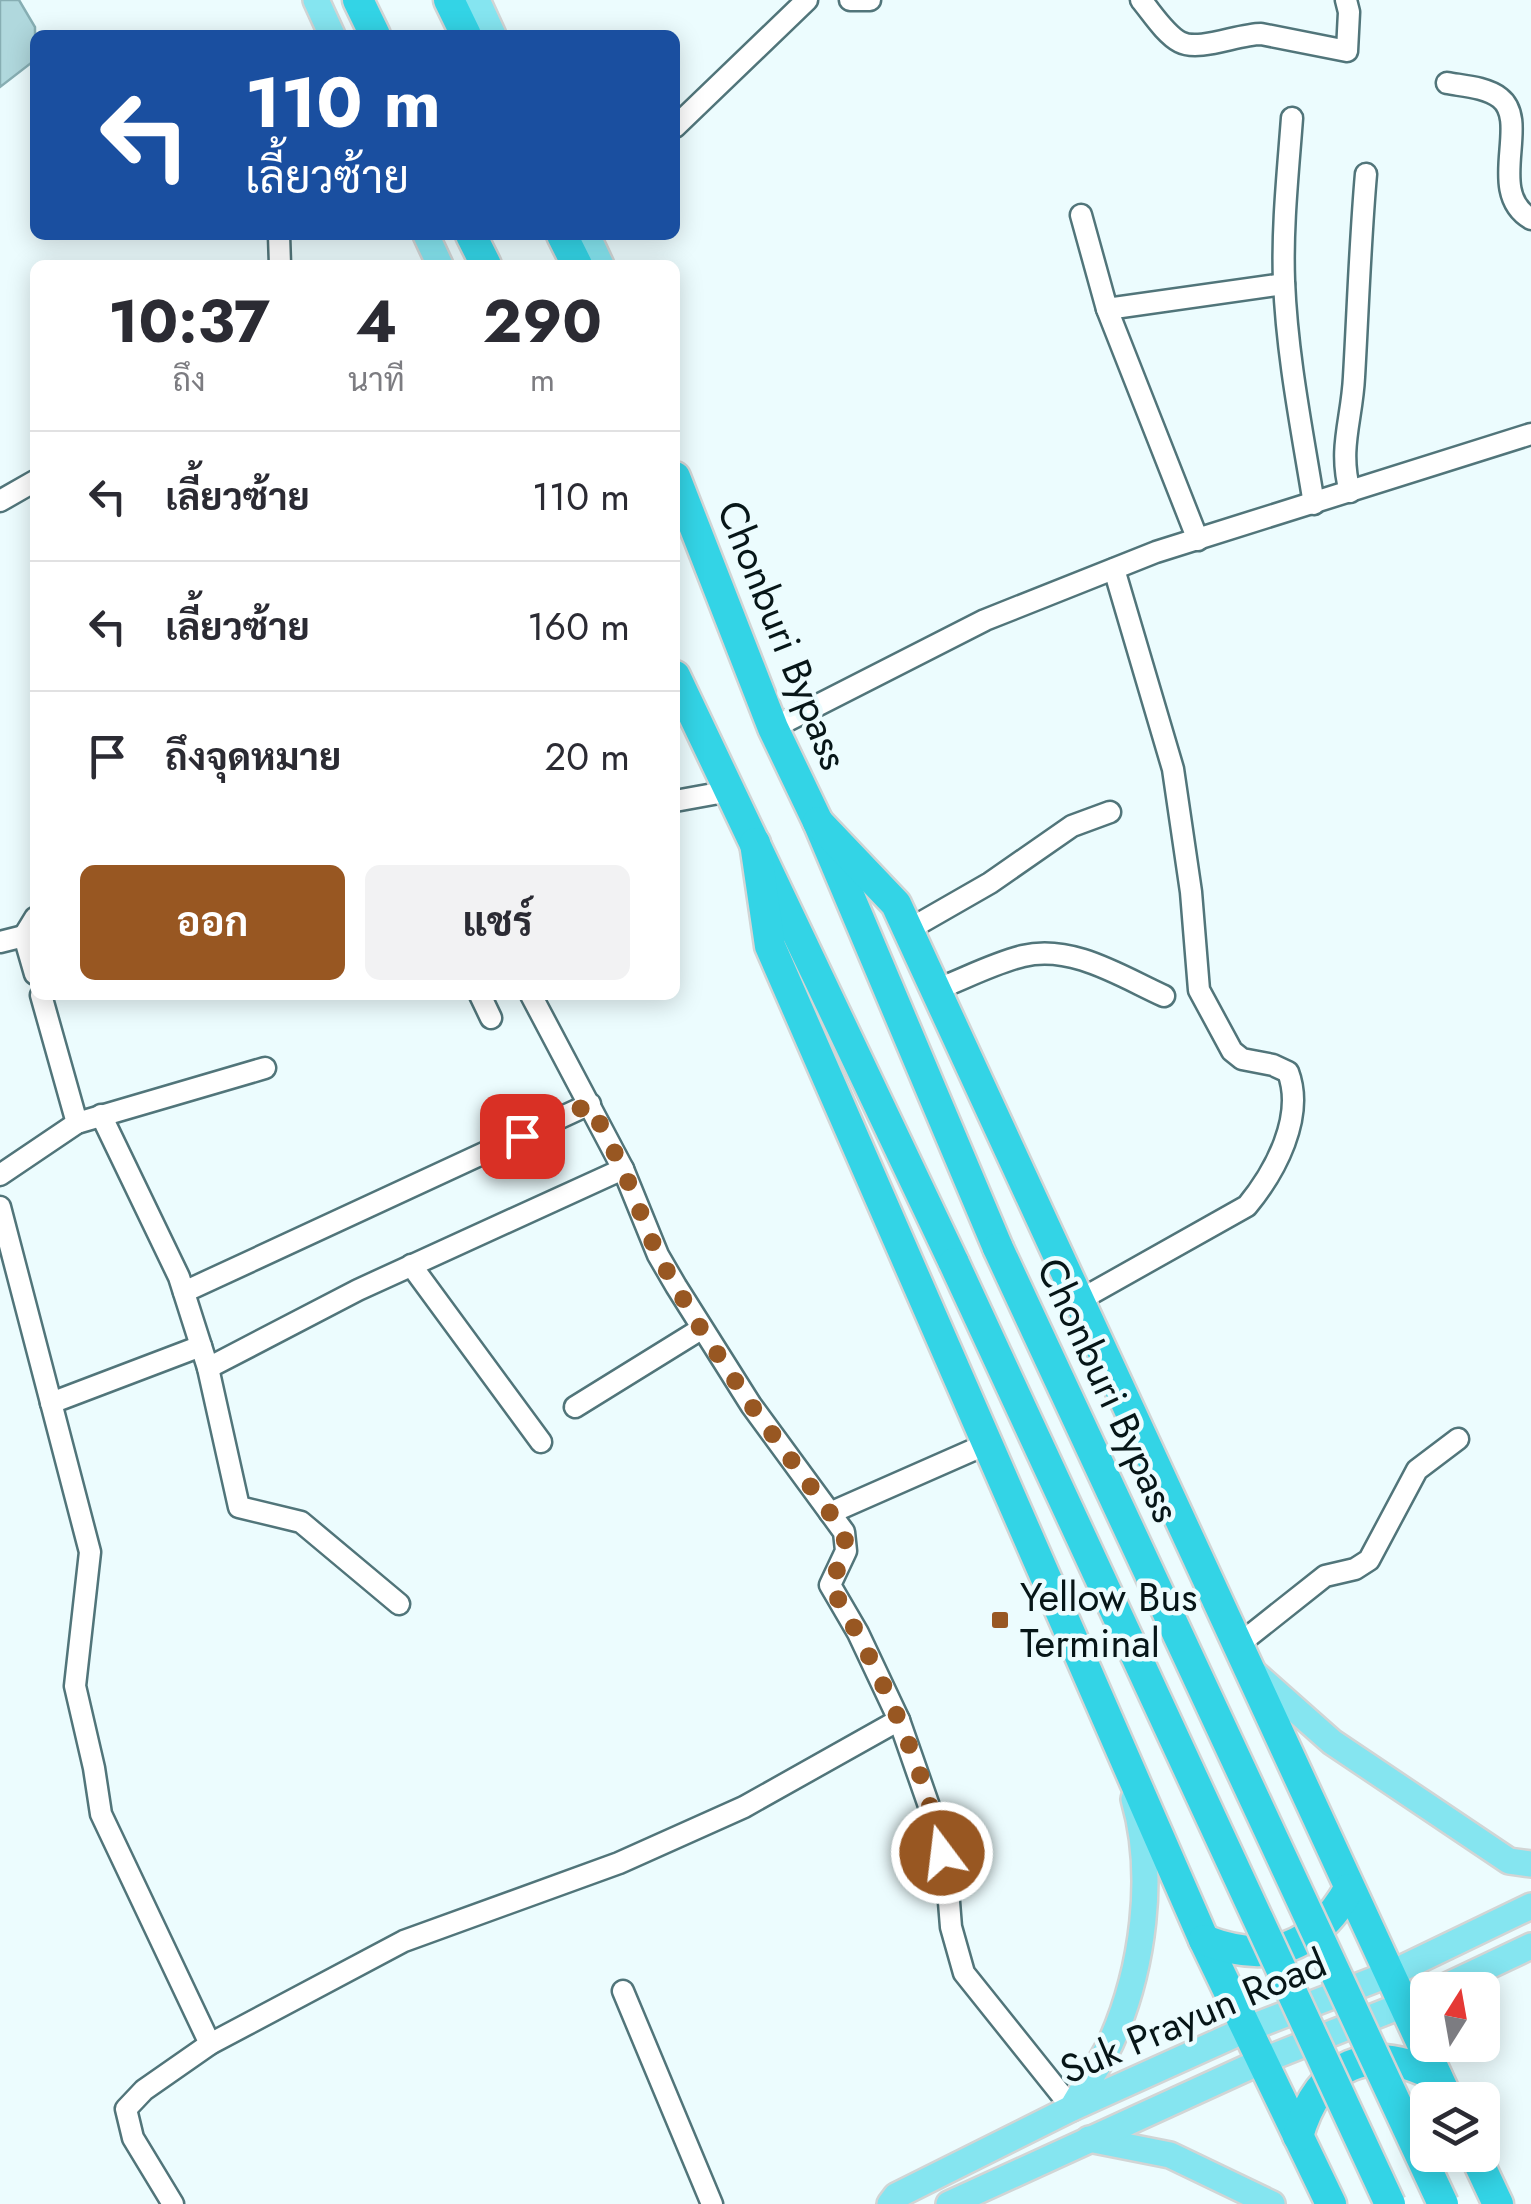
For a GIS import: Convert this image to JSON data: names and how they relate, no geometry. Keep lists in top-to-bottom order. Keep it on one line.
{"streets":{"highway":["Chonburi Bypass"],"main road":["Suk Prayun Road"]},"crossings":[["Chonburi Bypass","Suk Prayun Road"]],"places":{"transit":["Yellow Bus Terminal"]},"north":"top","page":{"turn":["110 m","เลี้ยวซ้าย"],"eta":["10:37","ถึง","4","นาที","290","m"],"list":[{"name":"เลี้ยวซ้าย","value":"110 m"},{"name":"เลี้ยวซ้าย","value":"160 m"},{"name":"ถึงจุดหมาย","value":"20 m"}],"buttons":["ออก","แชร์"]}}
